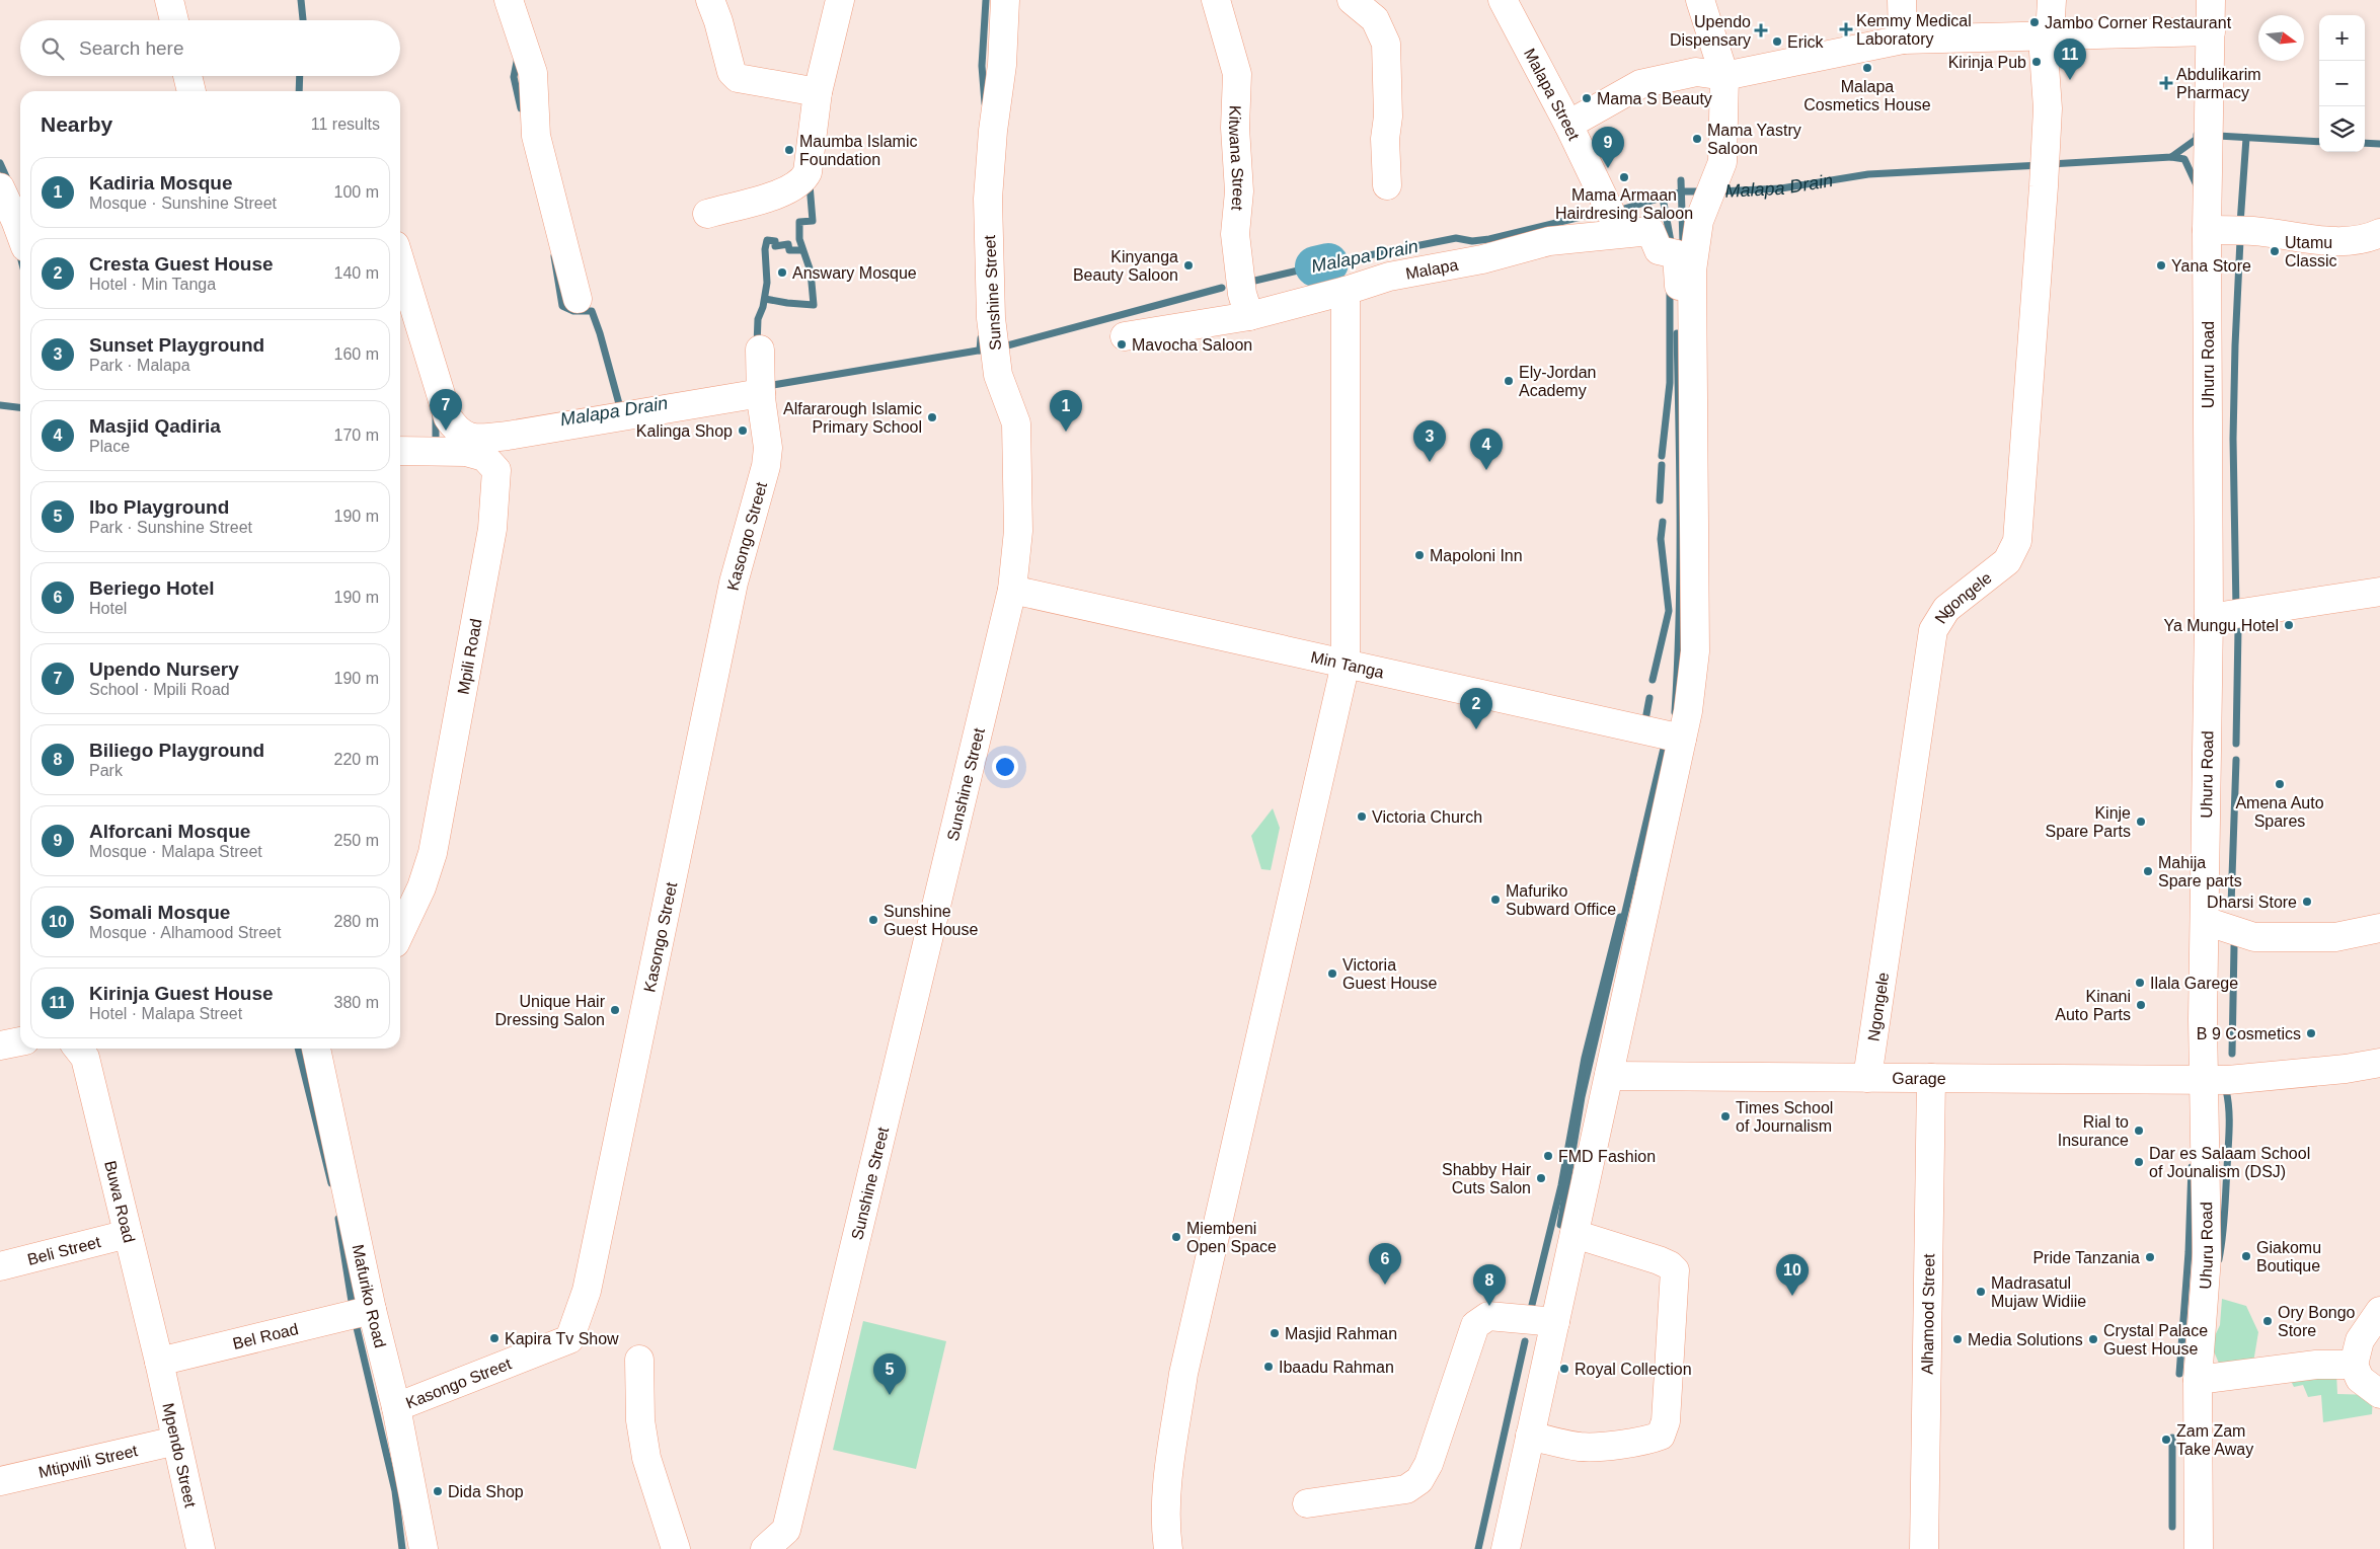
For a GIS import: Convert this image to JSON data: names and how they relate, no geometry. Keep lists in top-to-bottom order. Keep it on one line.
{"streets":{"street":["Malapa Street","Kitwana Street","Malapa","Sunshine Street","Uhuru Road","Kasongo Street","Ngongele","Mpili Road","Min Tanga","Garage","Buwa Road","Beli Street","Mafuriko Road","Alhamood Street","Bel Road","Mpendo Street","Mtipwili Street"]},"crossings":[["Kitwana Street","Malapa"],["Sunshine Street","Min Tanga"],["Uhuru Road","Garage"],["Kasongo Street","Mafuriko Road"],["Ngongele","Garage"],["Garage","Alhamood Street"],["Buwa Road","Beli Street"],["Buwa Road","Bel Road"],["Buwa Road","Mpendo Street"],["Mafuriko Road","Bel Road"],["Bel Road","Mpendo Street"],["Mpendo Street","Mtipwili Street"]],"water":["Malapa Drain"],"places":{"other":["Jambo Corner Restaurant","Erick","Kirinja Pub","Malapa Cosmetics House","Mama S Beauty","Mama Yastry Saloon","Maumba Islamic Foundation","Mama Armaan Hairdresing Saloon","Utamu Classic","Kinyanga Beauty Saloon","Yana Store","Answary Mosque","Mavocha Saloon","Ely-Jordan Academy","Alfararough Islamic Primary School","Kalinga Shop","Mapoloni Inn","Ya Mungu Hotel","Amena Auto Spares","Victoria Church","Kinje Spare Parts","Mahija Spare parts","Mafuriko Subward Office","Dharsi Store","Sunshine Guest House","Victoria Guest House","Ilala Garege","Kinani Auto Parts","Unique Hair Dressing Salon","B 9 Cosmetics","Times School of Journalism","Rial to Insurance","FMD Fashion","Dar es Salaam School of Jounalism (DSJ)","Shabby Hair Cuts Salon","Miembeni Open Space","Giakomu Boutique","Pride Tanzania","Madrasatul Mujaw Widiie","Ory Bongo Store","Masjid Rahman","Kapira Tv Show","Media Solutions","Crystal Palace Guest House","Ibaadu Rahman","Royal Collection","Zam Zam Take Away","Dida Shop"],"health":["Kemmy Medical Laboratory","Upendo Dispensary","Abdulikarim Pharmacy"]},"north":"right","page":{"map_buttons":["+","−"],"search":"Search here","pins":["11","9","7","1","3","4","2","6","10","8","5"],"heading":["Nearby","11 results"],"list":[{"mark":"1","name":"Kadiria Mosque","note":"Mosque · Sunshine Street","value":"100 m"},{"mark":"2","name":"Cresta Guest House","note":"Hotel · Min Tanga","value":"140 m"},{"mark":"3","name":"Sunset Playground","note":"Park · Malapa","value":"160 m"},{"mark":"4","name":"Masjid Qadiria","note":"Place","value":"170 m"},{"mark":"5","name":"Ibo Playground","note":"Park · Sunshine Street","value":"190 m"},{"mark":"6","name":"Beriego Hotel","note":"Hotel","value":"190 m"},{"mark":"7","name":"Upendo Nursery","note":"School · Mpili Road","value":"190 m"},{"mark":"8","name":"Biliego Playground","note":"Park","value":"220 m"},{"mark":"9","name":"Alforcani Mosque","note":"Mosque · Malapa Street","value":"250 m"},{"mark":"10","name":"Somali Mosque","note":"Mosque · Alhamood Street","value":"280 m"},{"mark":"11","name":"Kirinja Guest House","note":"Hotel · Malapa Street","value":"380 m"}]}}
